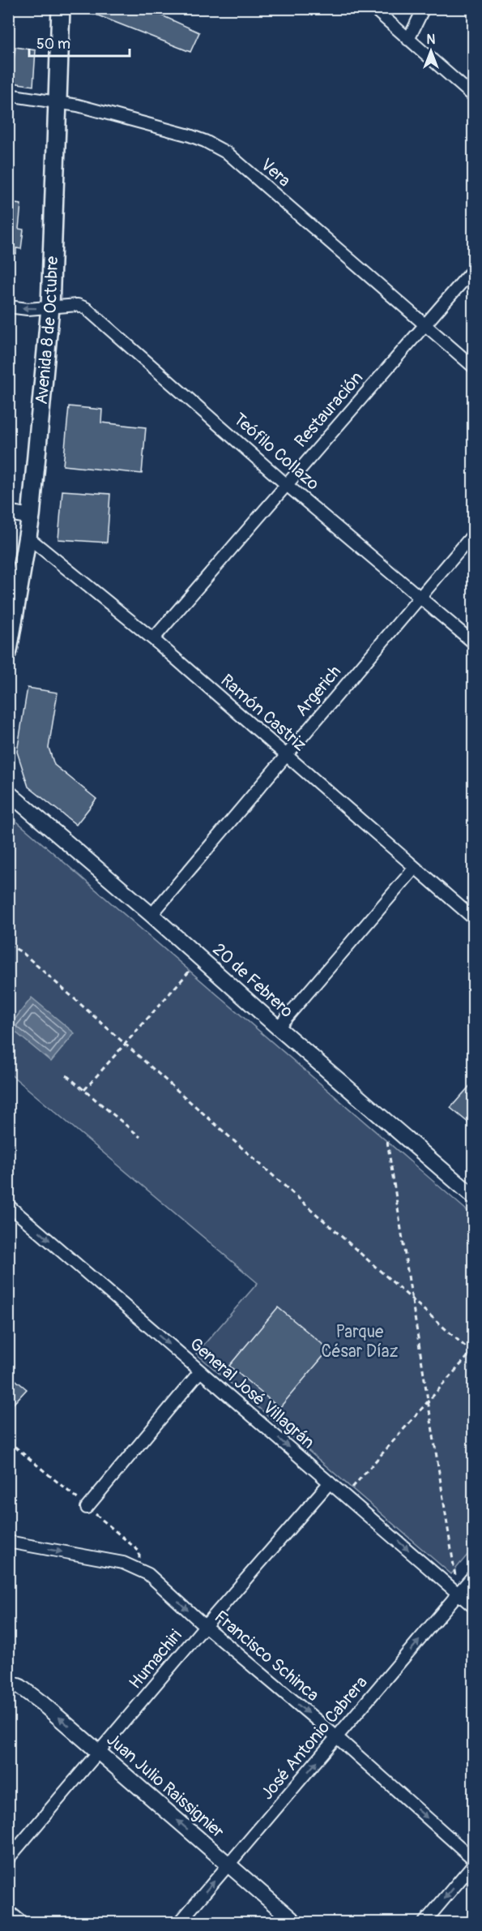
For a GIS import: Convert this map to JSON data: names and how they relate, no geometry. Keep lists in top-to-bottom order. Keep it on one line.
{"streets":{"main road":["Avenida 8 de Octubre","20 de Febrero","Juan Julio Raissignier"],"street":["Vera","Restauración","Teófilo Collazo","Argerich","Ramón Castriz","General José Villagrán","Francisco Schinca","Humachiri","José Antonio Cabrera"]},"crossings":[["Vera","Avenida 8 de Octubre"],["Vera","Restauración"],["Avenida 8 de Octubre","Teófilo Collazo"],["Avenida 8 de Octubre","Ramón Castriz"],["Restauración","Teófilo Collazo"],["Restauración","Ramón Castriz"],["Teófilo Collazo","Argerich"],["Argerich","Ramón Castriz"],["Argerich","20 de Febrero"],["General José Villagrán","Humachiri"],["General José Villagrán","José Antonio Cabrera"],["Francisco Schinca","Humachiri"],["Francisco Schinca","José Antonio Cabrera"],["Humachiri","Juan Julio Raissignier"],["José Antonio Cabrera","Juan Julio Raissignier"]],"one_way":["General José Villagrán","Francisco Schinca","José Antonio Cabrera","Juan Julio Raissignier"],"parks":["Parque César Díaz"],"scale_bar":"50 m","north":"top"}
